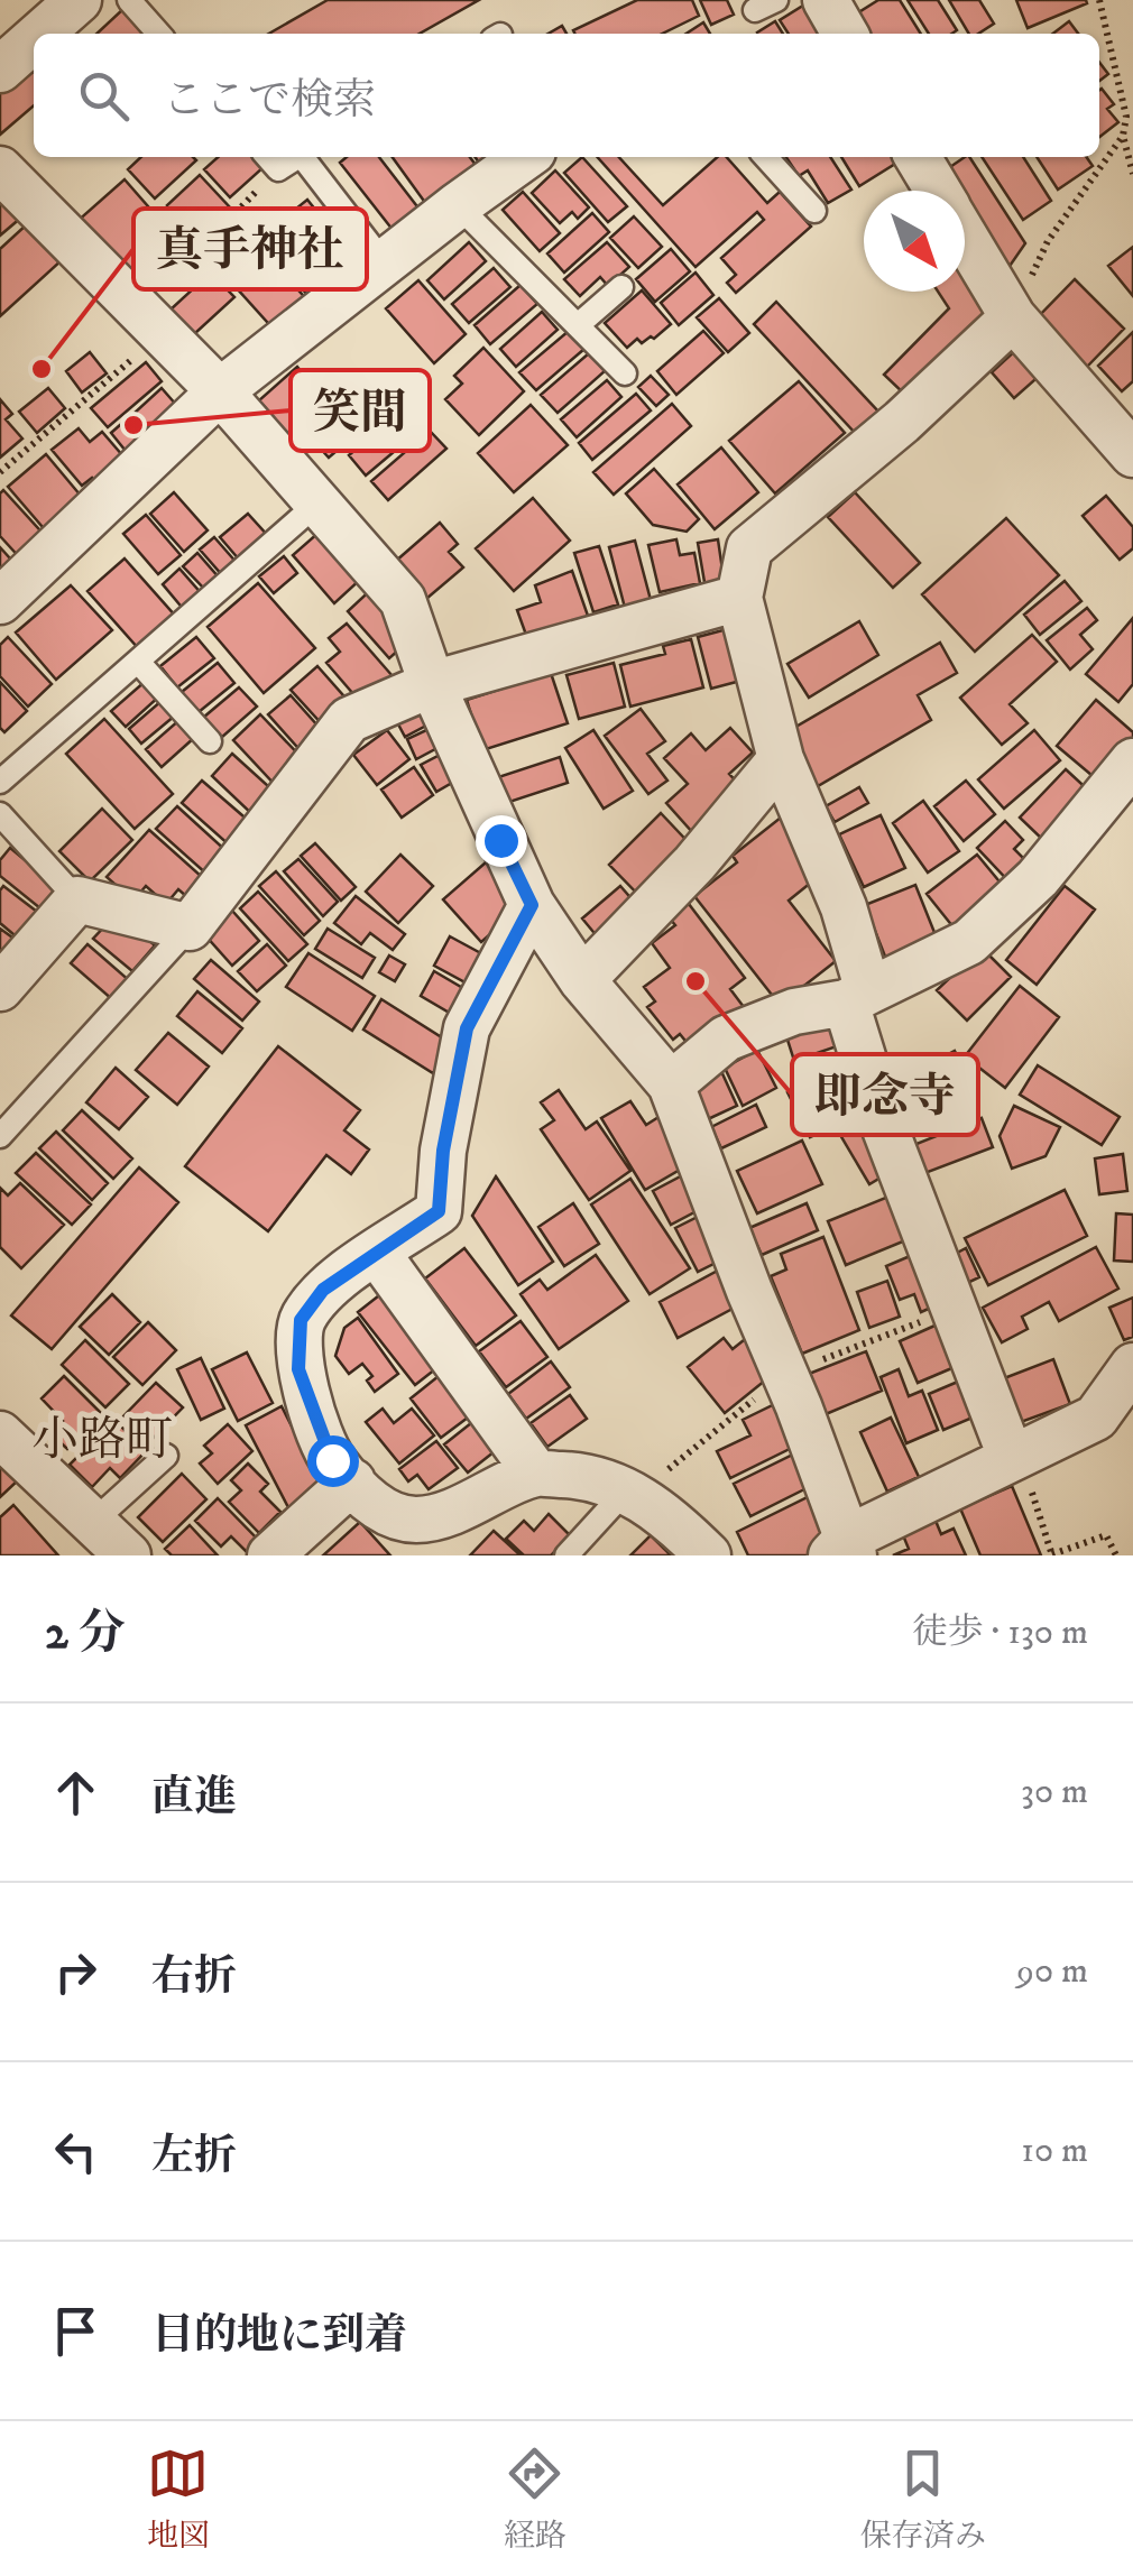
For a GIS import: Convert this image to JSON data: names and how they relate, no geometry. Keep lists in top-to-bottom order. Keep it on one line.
{"districts":["小路町"],"places":["真手神社","笑間","即念寺"],"north":"bottom right","page":{"search":"ここで検索","heading":["2 分","徒歩 · 130 m"],"list":[["直進","30 m"],["右折","90 m"],["左折","10 m"],"目的地に到着"],"nav":["地図","経路","保存済み"]}}
